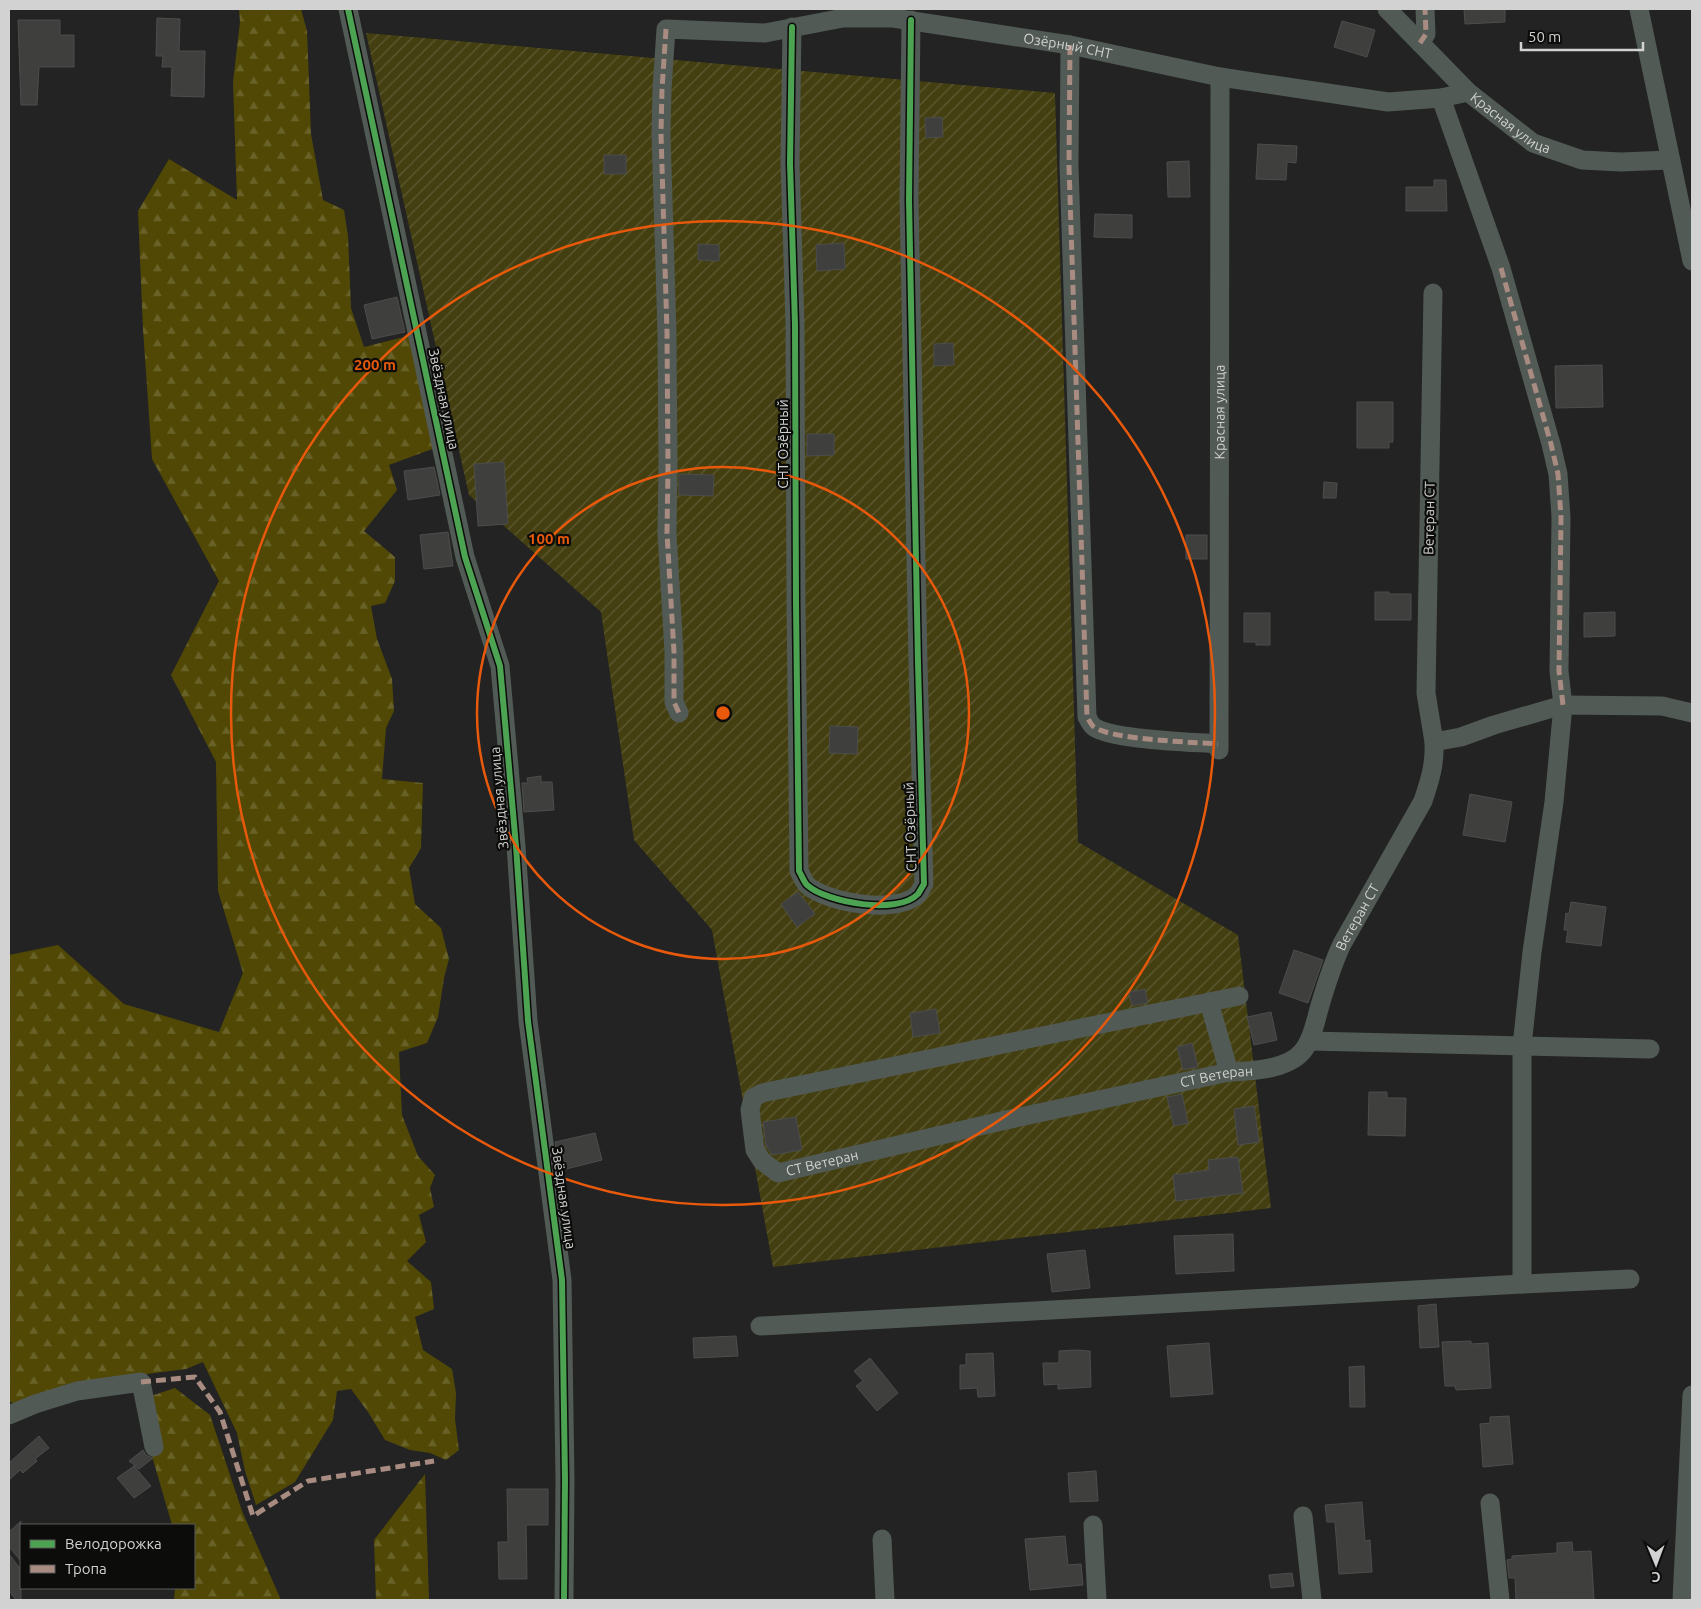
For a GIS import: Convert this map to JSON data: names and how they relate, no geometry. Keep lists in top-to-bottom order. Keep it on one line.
{"streets":{"street":["Озёрный СНТ","Красная улица","Звёздная улица","СНТ Озёрный","Ветеран СТ","СТ Ветеран"]},"crossings":[["Озёрный СНТ","Красная улица"],["Озёрный СНТ","СНТ Озёрный"],["Ветеран СТ","СТ Ветеран"]],"legend":["Велодорожка","Тропа"],"scale_bar":"50 m","north":"bottom","rings":["200 m","100 m"]}
